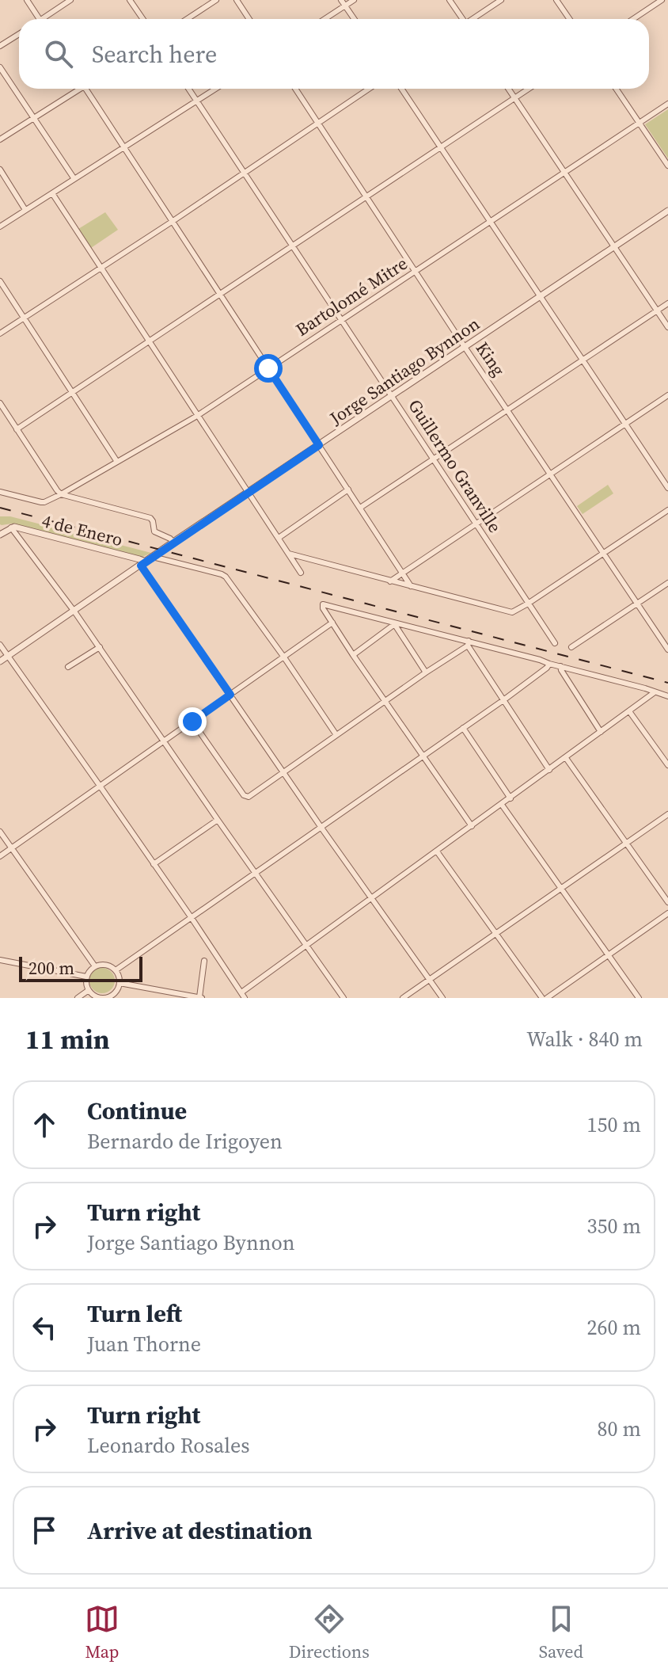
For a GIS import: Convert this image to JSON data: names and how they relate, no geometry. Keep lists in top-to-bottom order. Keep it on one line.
{"streets":{"street":["Bartolomé Mitre","King","Jorge Santiago Bynnon","Guillermo Granville","4 de Enero"]},"crossings":[["Bartolomé Mitre","King"],["Bartolomé Mitre","Guillermo Granville"],["King","Jorge Santiago Bynnon"],["Jorge Santiago Bynnon","Guillermo Granville"],["Jorge Santiago Bynnon","4 de Enero"]],"scale_bar":"200 m","page":{"search":"Search here","scale":"200 m","heading":["11 min","Walk · 840 m"],"list":[["Continue","Bernardo de Irigoyen","150 m"],["Turn right","Jorge Santiago Bynnon","350 m"],["Turn left","Juan Thorne","260 m"],["Turn right","Leonardo Rosales","80 m"],"Arrive at destination"],"nav":["Map","Directions","Saved"]}}
